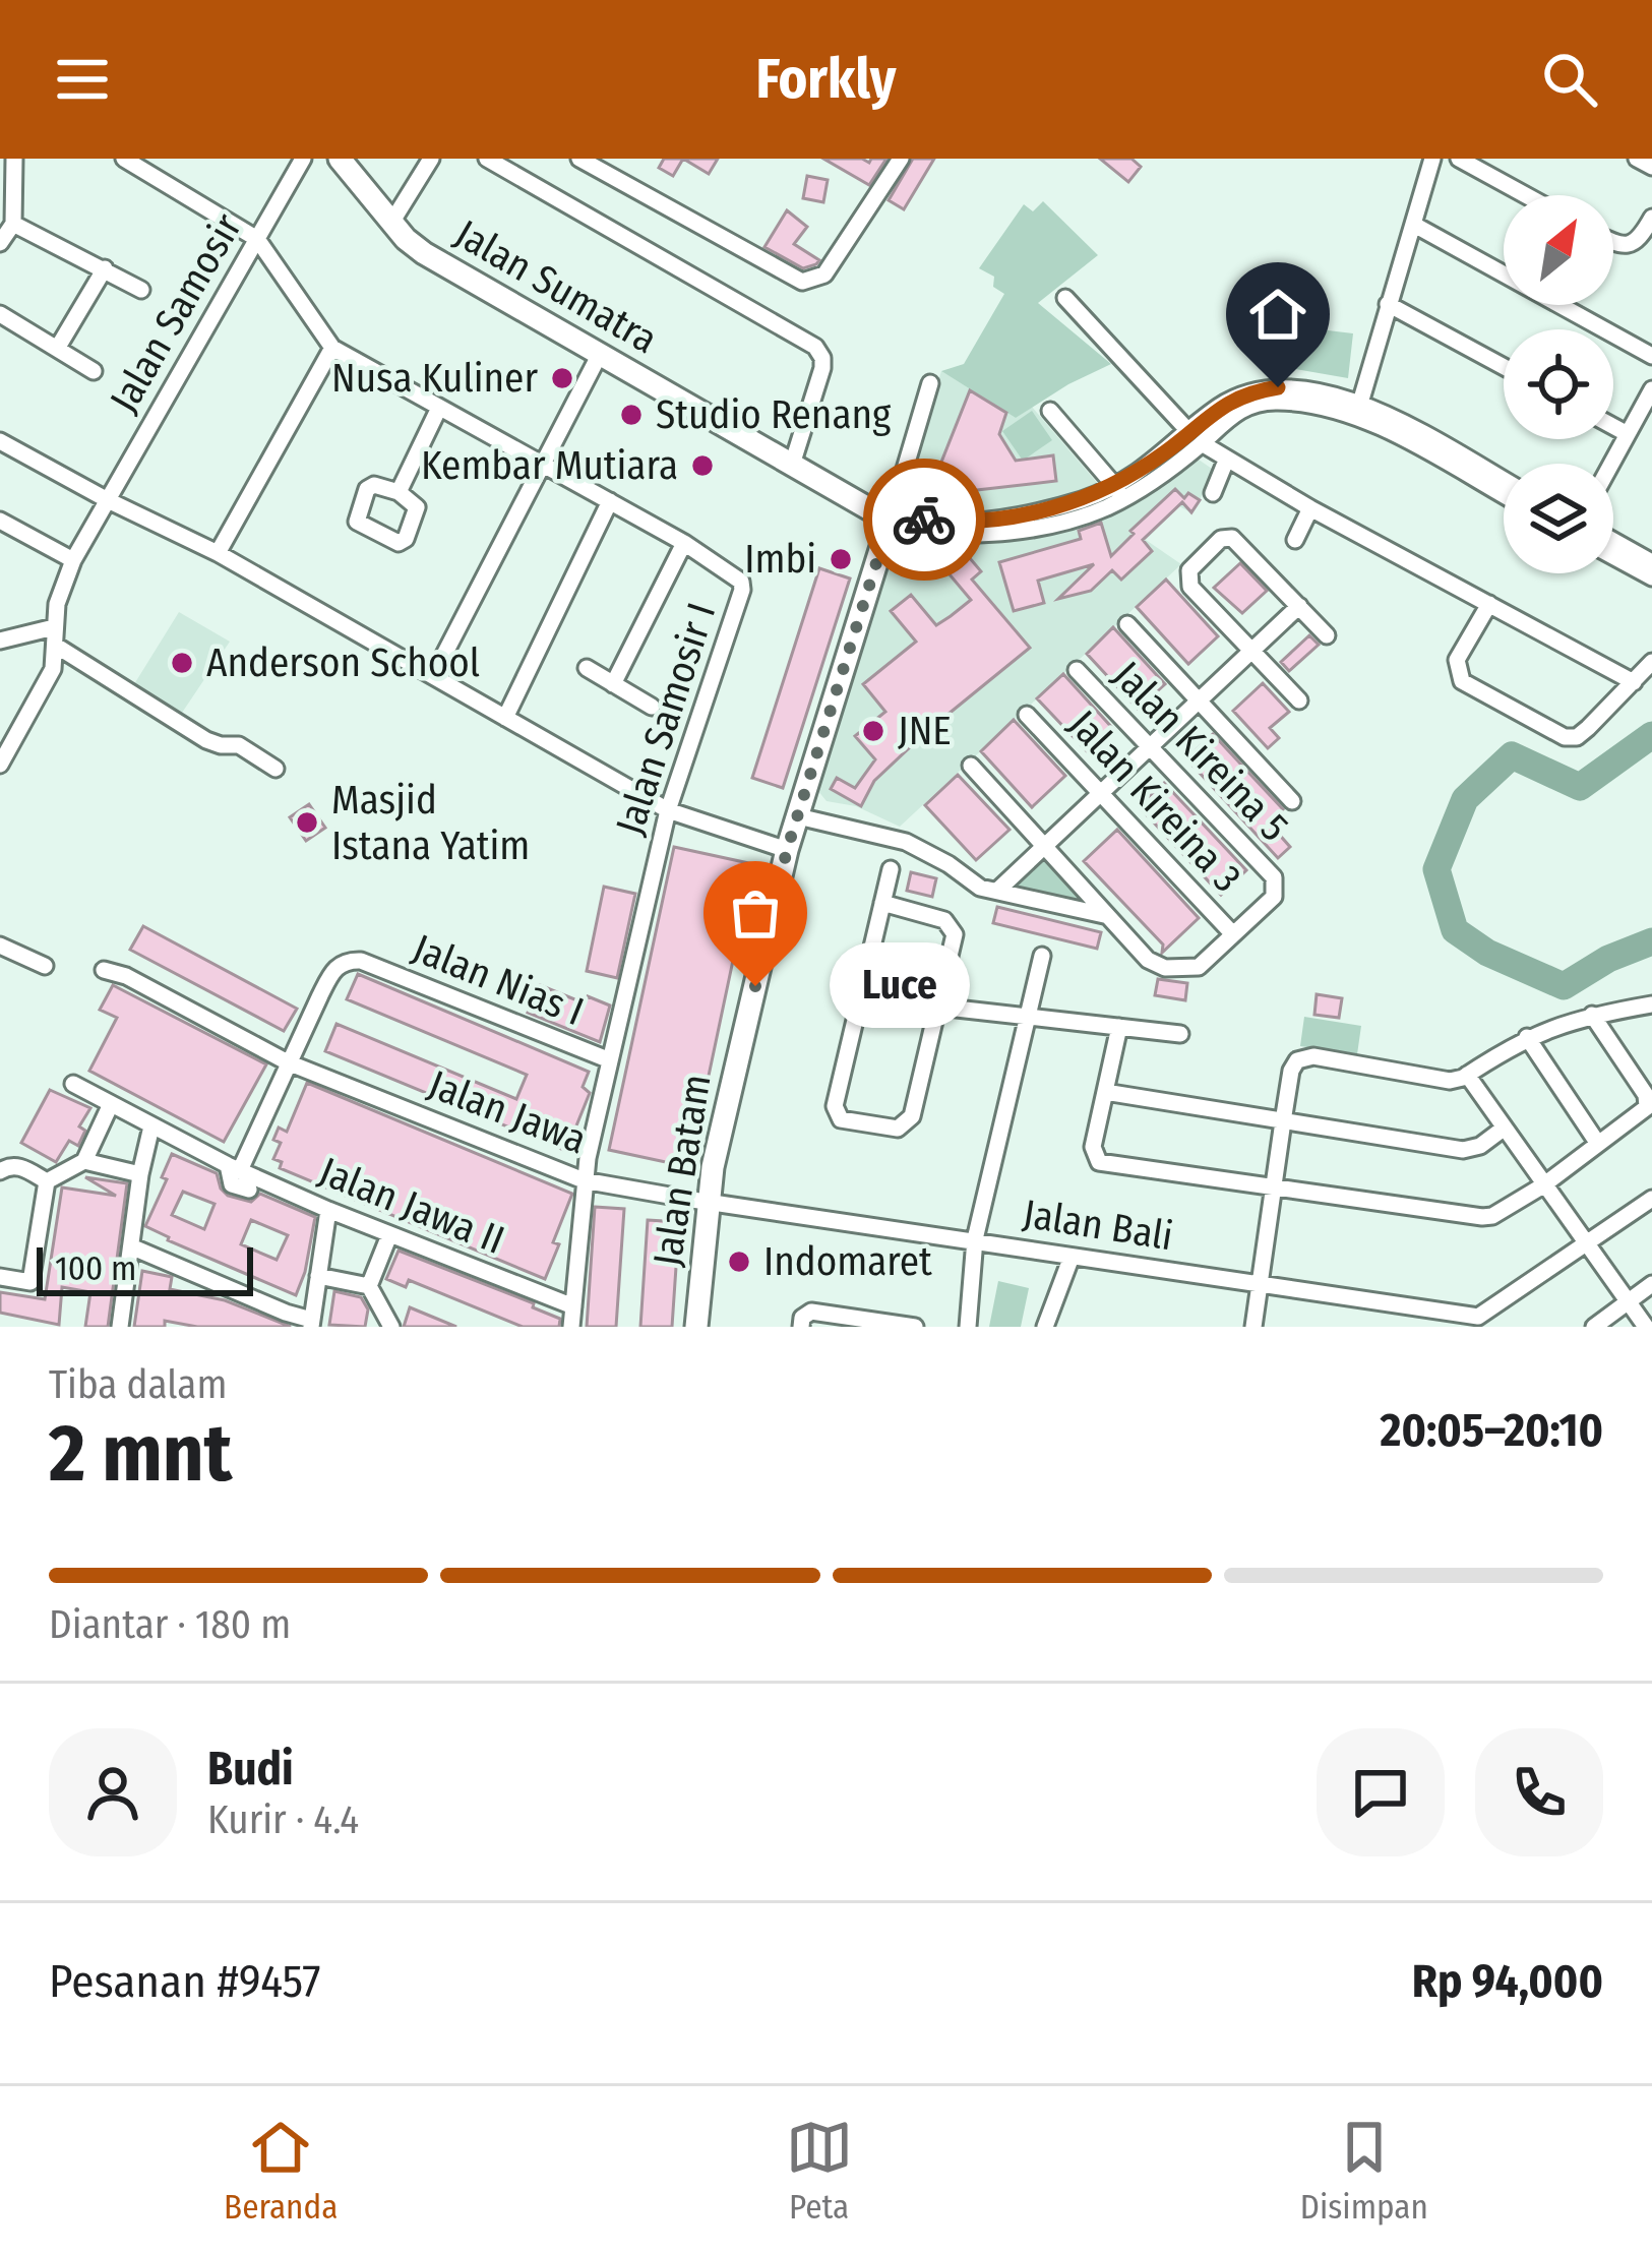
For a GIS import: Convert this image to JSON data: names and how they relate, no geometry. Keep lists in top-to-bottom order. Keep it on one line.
{"streets":{"street":["Jalan Sumatra","Jalan Samosir","Jalan Samosir I","Jalan Kireina 5","Jalan Kireina 3","Jalan Nias I","Jalan Jawa","Jalan Batam","Jalan Jawa II","Jalan Bali"]},"crossings":[["Jalan Sumatra","Jalan Batam"],["Jalan Samosir","Jalan Samosir I"],["Jalan Samosir I","Jalan Nias I"],["Jalan Samosir I","Jalan Jawa"],["Jalan Samosir I","Jalan Jawa II"],["Jalan Kireina 5","Jalan Kireina 3"],["Jalan Nias I","Jalan Jawa"],["Jalan Jawa","Jalan Batam"],["Jalan Jawa","Jalan Bali"],["Jalan Batam","Jalan Bali"]],"places":["Nusa Kuliner","Studio Renang","Kembar Mutiara","Imbi","Anderson School","JNE","Masjid Istana Yatim","Luce","Indomaret"],"scale_bar":"100 m","north":"top right","page":{"header":"Forkly","bubble":"Luce","scale":"100 m","heading":["2 mnt","Tiba dalam","20:05–20:10"],"panel":["Budi","Kurir · 4.4","Pesanan #9457","Rp 94,000"],"bar":"Diantar · 180 m","tabs":["Beranda","Peta","Disimpan"]}}
